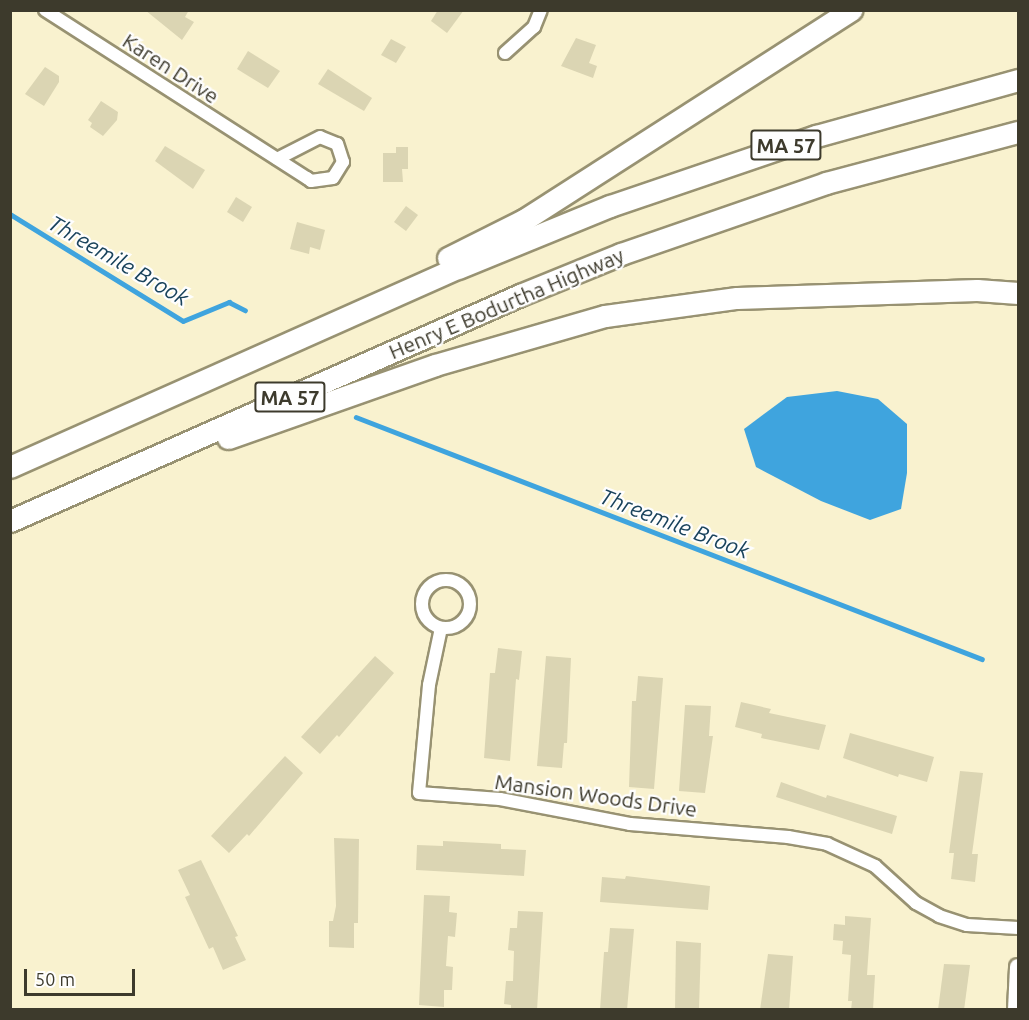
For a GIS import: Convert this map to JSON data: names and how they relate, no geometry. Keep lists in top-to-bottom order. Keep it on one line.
{"streets":{"highway":["MA 57","Henry E Bodurtha Highway"],"street":["Karen Drive","Mansion Woods Drive"]},"water":["Threemile Brook"],"scale_bar":"50 m"}
